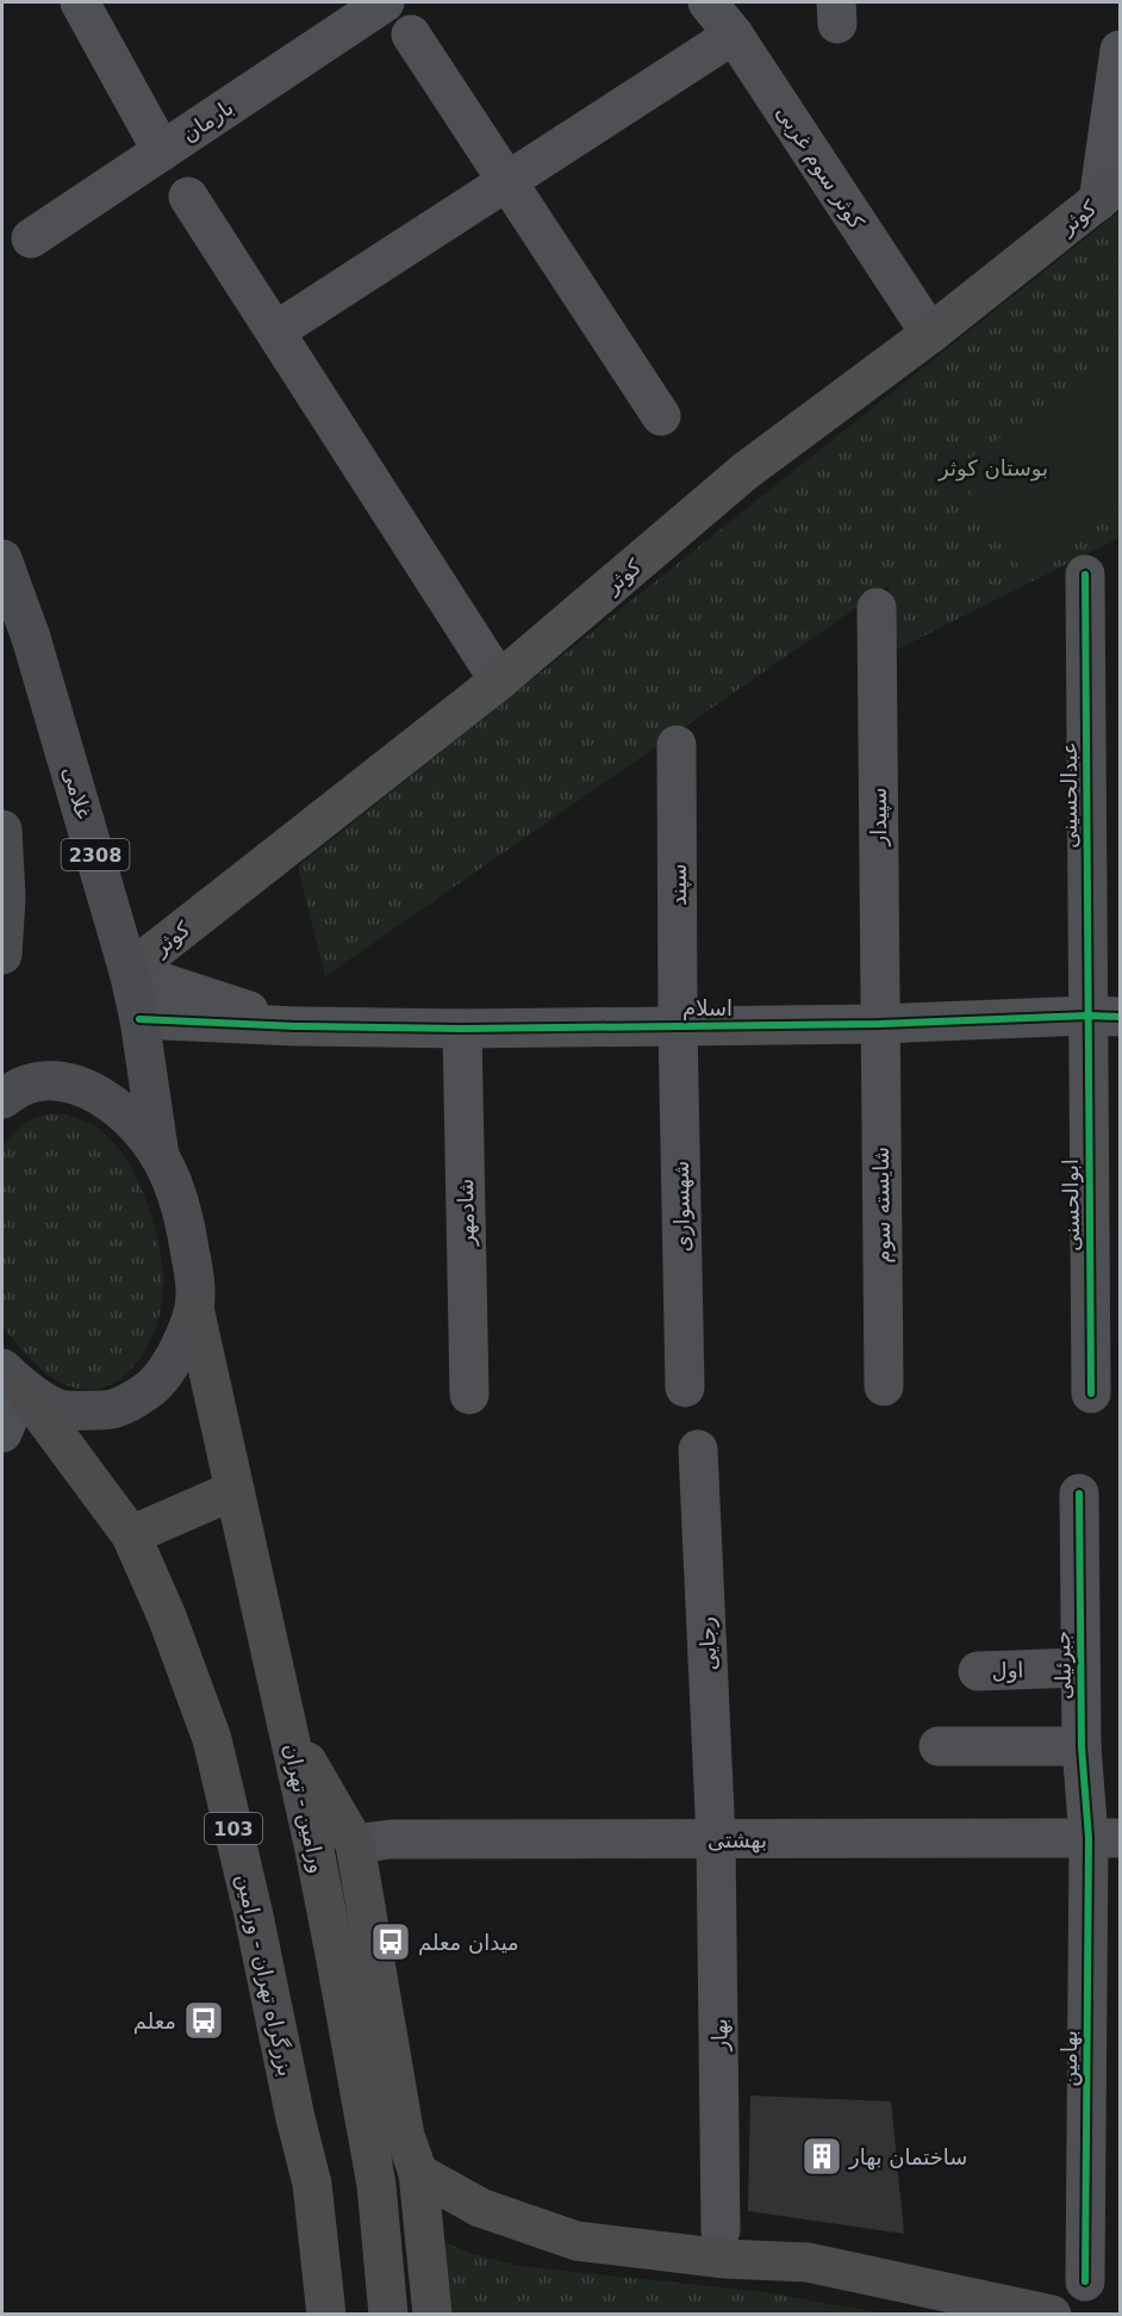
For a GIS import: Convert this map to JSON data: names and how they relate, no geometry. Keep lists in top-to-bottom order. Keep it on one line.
{"streets":{"highway":["ورامین - تهران","103","بزرگراه تهران - ورامین"],"main road":["کوثر","غلامی","2308"],"street":["بارمان","کوثر سوم غربی","عبدالحسینی","سپیدار","سپند","اسلام","شایسته سوم","ابوالحسنی","شهسواری","شادمهر","رجایی","جبرئیلی","اول","بهشتی","بهار","بهامین"]},"crossings":[["کوثر سوم غربی","کوثر"],["کوثر","غلامی"],["غلامی","اسلام"],["عبدالحسینی","اسلام"],["عبدالحسینی","ابوالحسنی"],["سپیدار","اسلام"],["سپیدار","شایسته سوم"],["سپند","اسلام"],["سپند","شهسواری"],["اسلام","شایسته سوم"],["اسلام","ابوالحسنی"],["اسلام","شهسواری"],["اسلام","شادمهر"],["رجایی","بهشتی"],["رجایی","بهار"],["جبرئیلی","اول"],["جبرئیلی","بهشتی"],["جبرئیلی","بهامین"],["بهشتی","بهار"],["بهشتی","بهامین"]],"parks":["بوستان کوثر"],"places":{"bus stop":["میدان معلم","معلم"],"building":["ساختمان بهار"]}}
